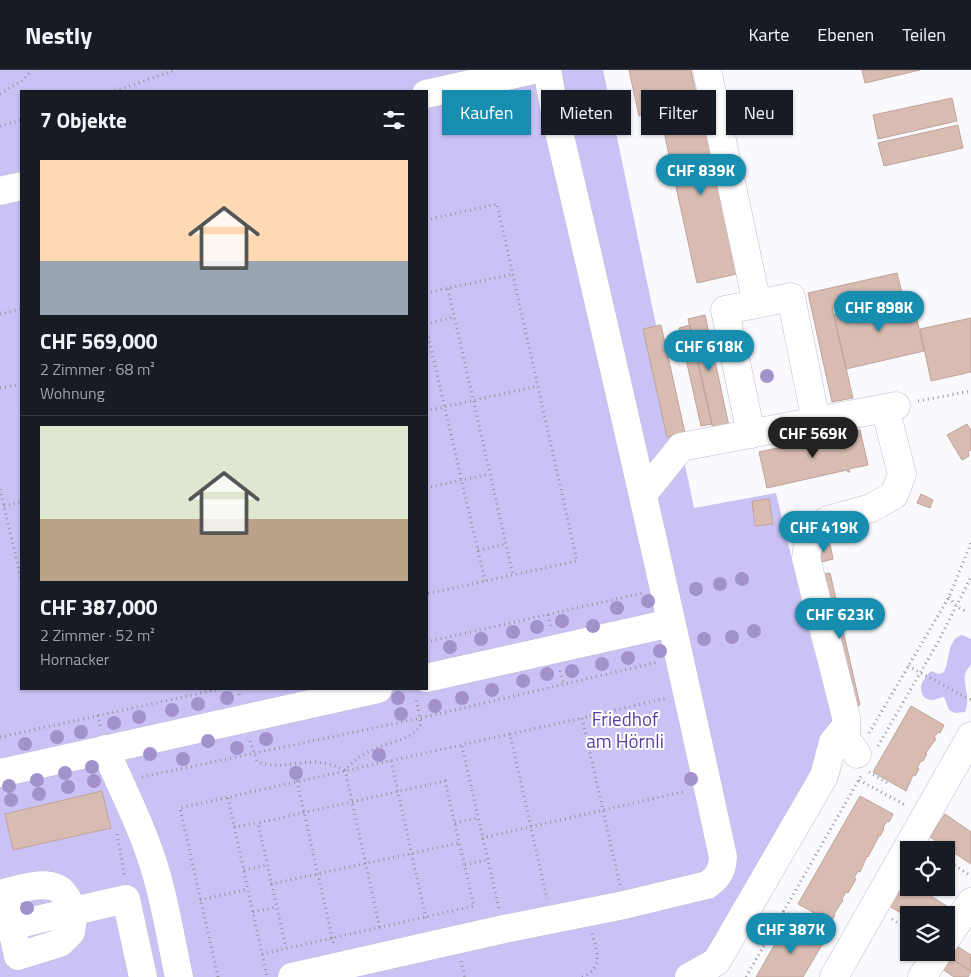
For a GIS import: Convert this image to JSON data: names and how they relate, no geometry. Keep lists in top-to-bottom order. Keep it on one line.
{"parks":["Friedhof am Hörnli"],"page":{"header":"Nestly","nav":["Karte","Ebenen","Teilen"],"chip":["Kaufen","Mieten","Filter","Neu"],"heading":"7 Objekte","list":[{"name":"CHF 569,000","note":"2 Zimmer · 68 m² · Wohnung"},{"name":"CHF 387,000","note":"2 Zimmer · 52 m² · Hornacker"}],"price":["CHF 839K","CHF 898K","CHF 618K","CHF 569K","CHF 419K","CHF 623K","CHF 387K"]}}
